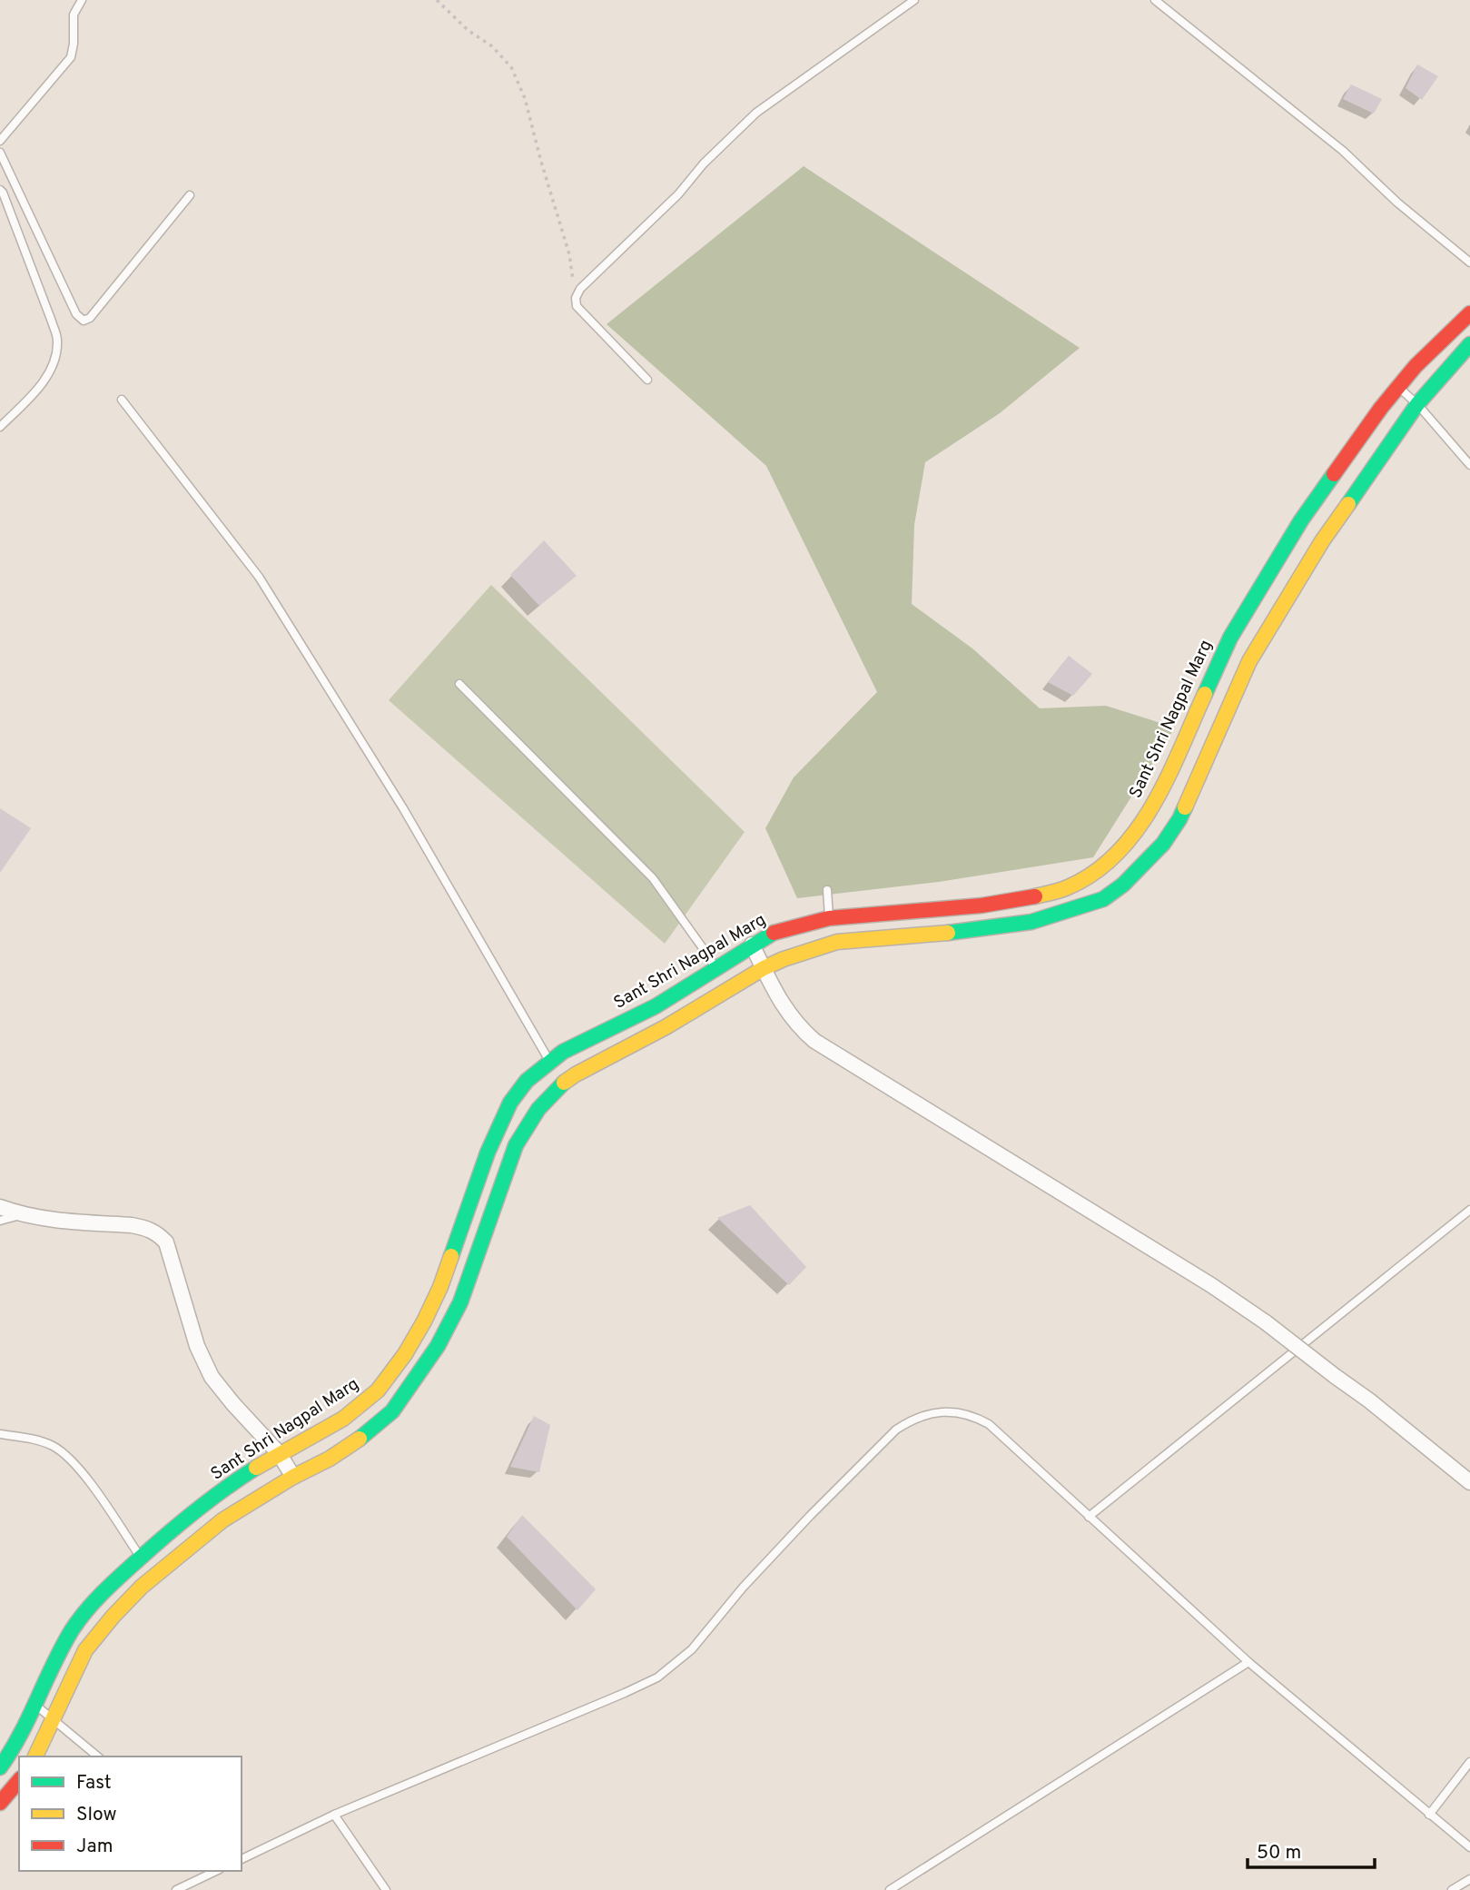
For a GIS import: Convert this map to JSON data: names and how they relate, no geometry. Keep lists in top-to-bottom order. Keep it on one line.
{"streets":{"street":["Sant Shri Nagpal Marg"]},"legend":["Fast","Slow","Jam"],"scale_bar":"50 m"}
